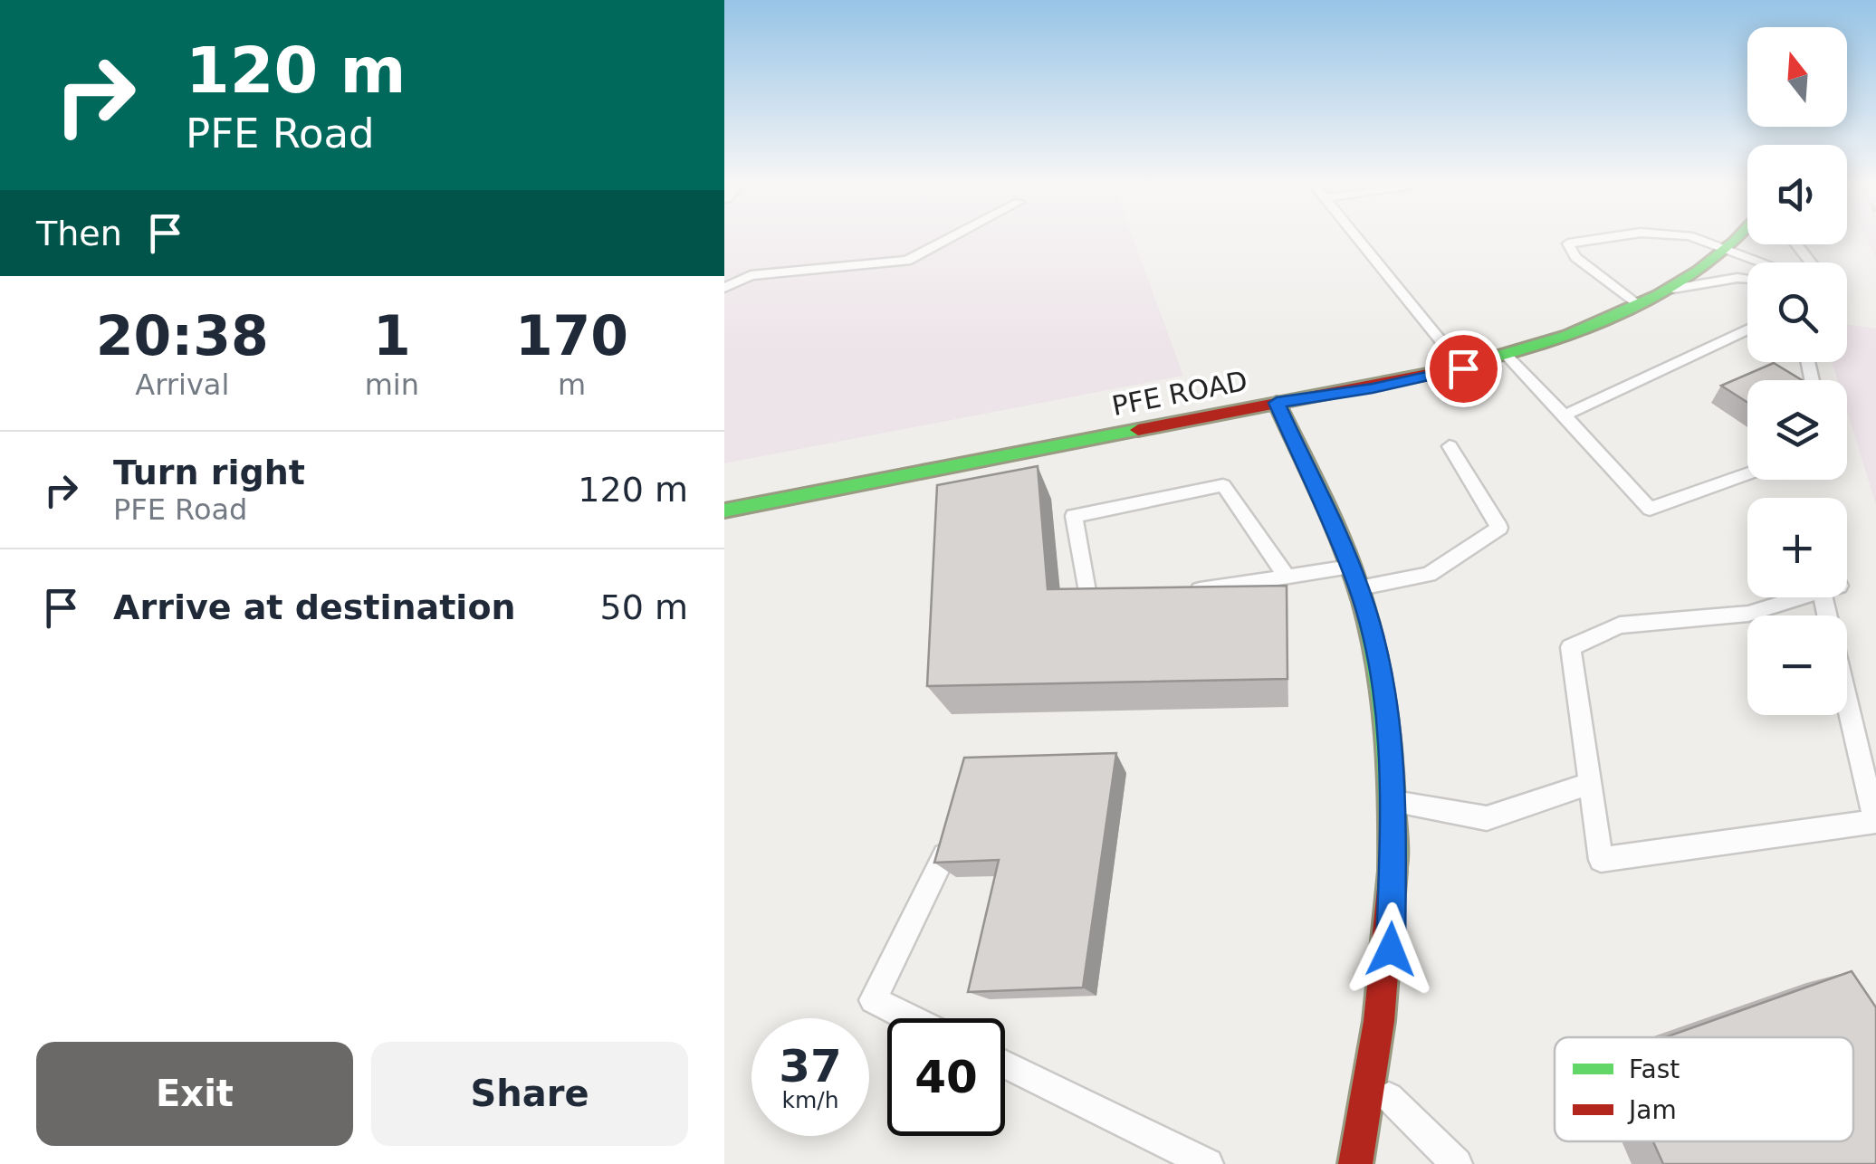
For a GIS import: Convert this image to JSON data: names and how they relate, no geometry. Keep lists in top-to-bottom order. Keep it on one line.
{"streets":{"main road":["PFE ROAD"]},"legend":["Fast","Jam"],"north":"top","page":{"turn":["120 m","PFE Road"],"map_buttons":["+","−"],"then":"Then","eta":["20:38","Arrival","1","min","170","m"],"list":[{"name":"Turn right","note":"PFE Road","value":"120 m"},{"name":"Arrive at destination","value":"50 m"}],"speed":"37 km/h","limit":"40","buttons":["Exit","Share"]}}
